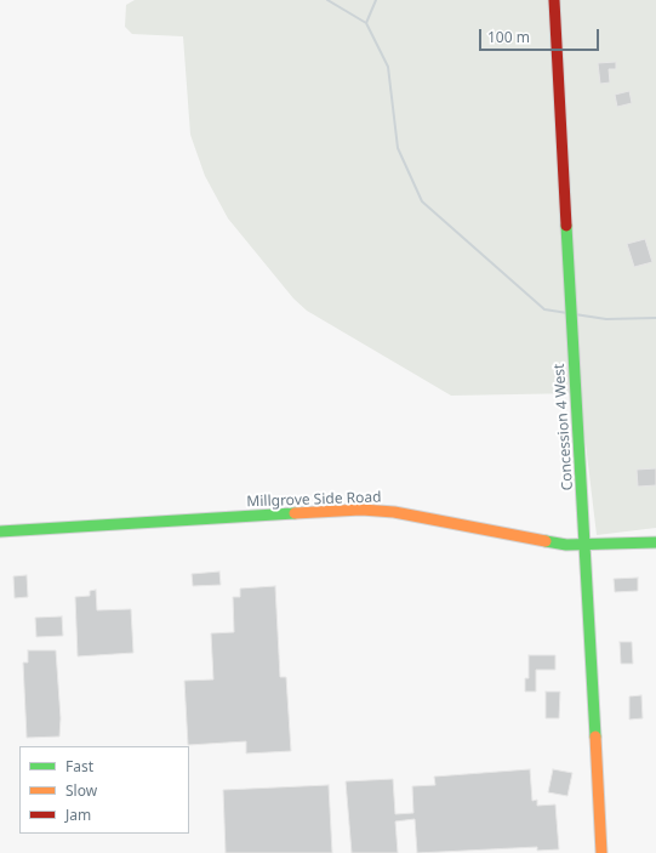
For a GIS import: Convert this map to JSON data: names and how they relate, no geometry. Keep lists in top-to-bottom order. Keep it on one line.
{"streets":{"street":["Concession 4 West","Millgrove Side Road"]},"crossings":[["Concession 4 West","Millgrove Side Road"]],"legend":["Fast","Slow","Jam"],"scale_bar":"100 m"}
